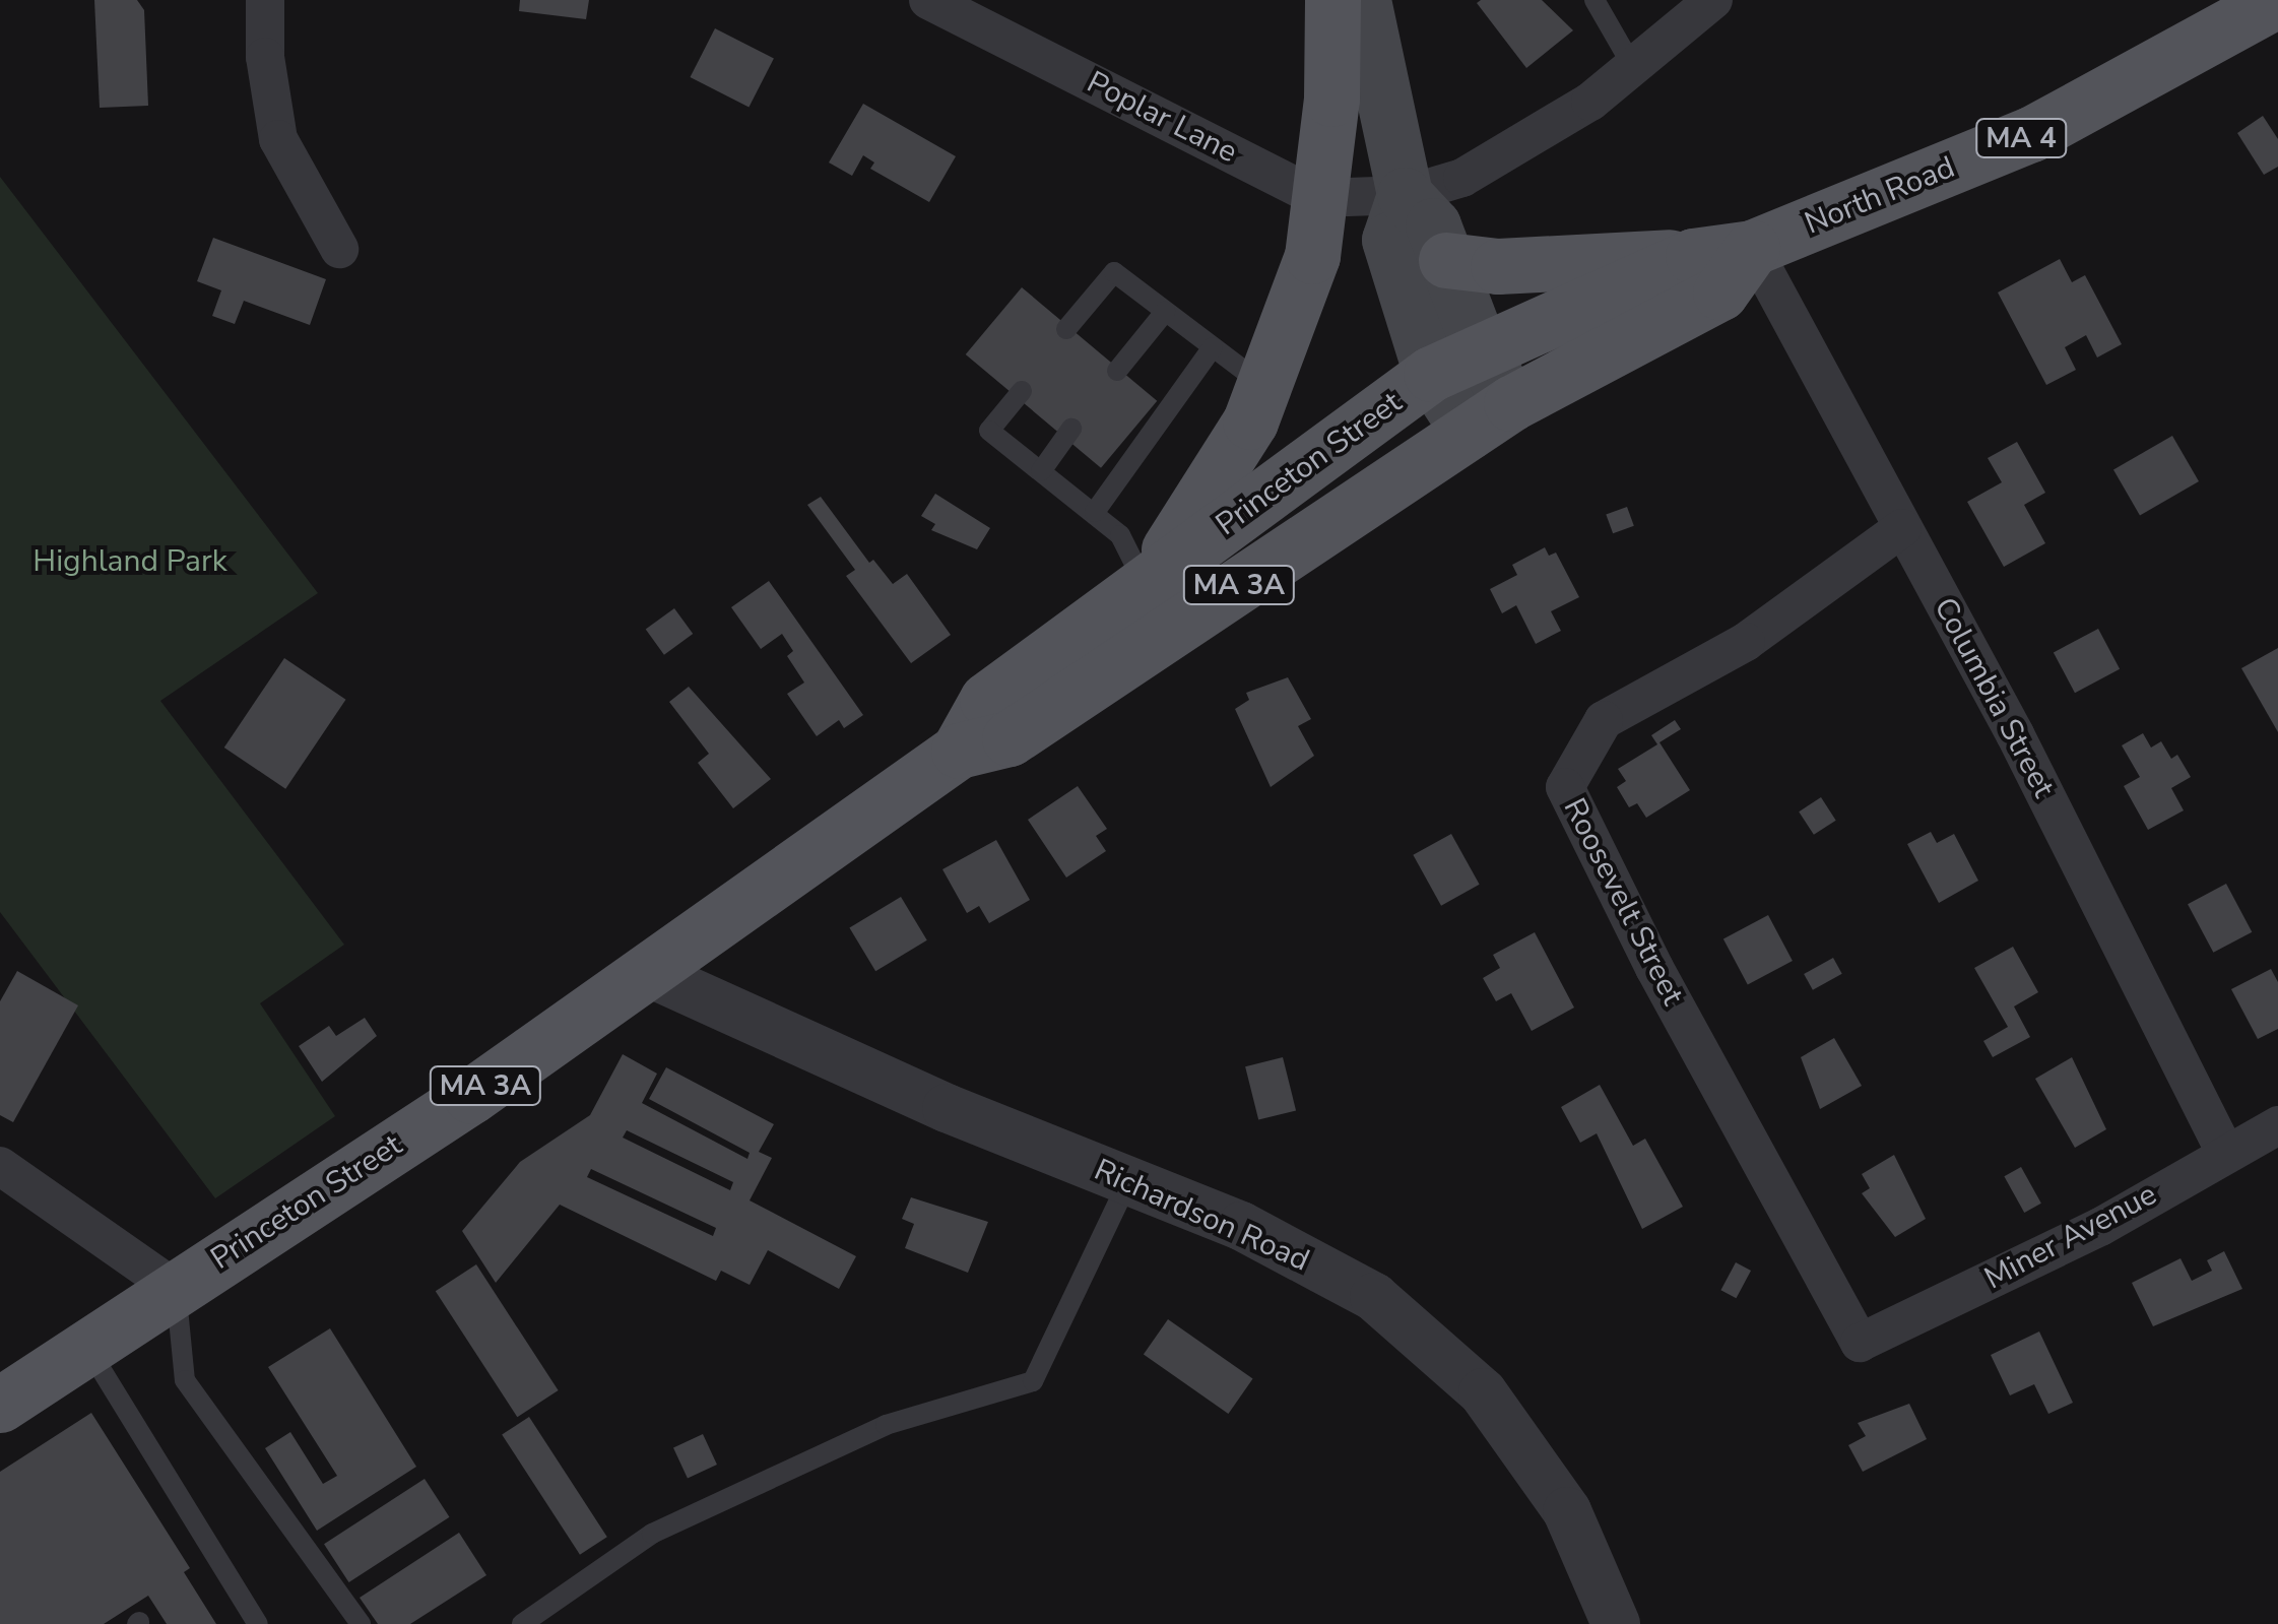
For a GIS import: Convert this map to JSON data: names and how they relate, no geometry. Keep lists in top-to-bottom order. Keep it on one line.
{"streets":{"main road":["MA 4","North Road","Princeton Street","MA 3A"],"street":["Poplar Lane","Columbia Street","Roosevelt Street","Richardson Road","Miner Avenue"]},"crossings":[["Poplar Lane","Princeton Street"],["Poplar Lane","MA 3A"],["North Road","Princeton Street"],["North Road","Columbia Street"],["Princeton Street","MA 3A"],["Princeton Street","Richardson Road"],["Columbia Street","Roosevelt Street"],["Columbia Street","Miner Avenue"],["Roosevelt Street","Miner Avenue"]],"parks":["Highland Park"]}
